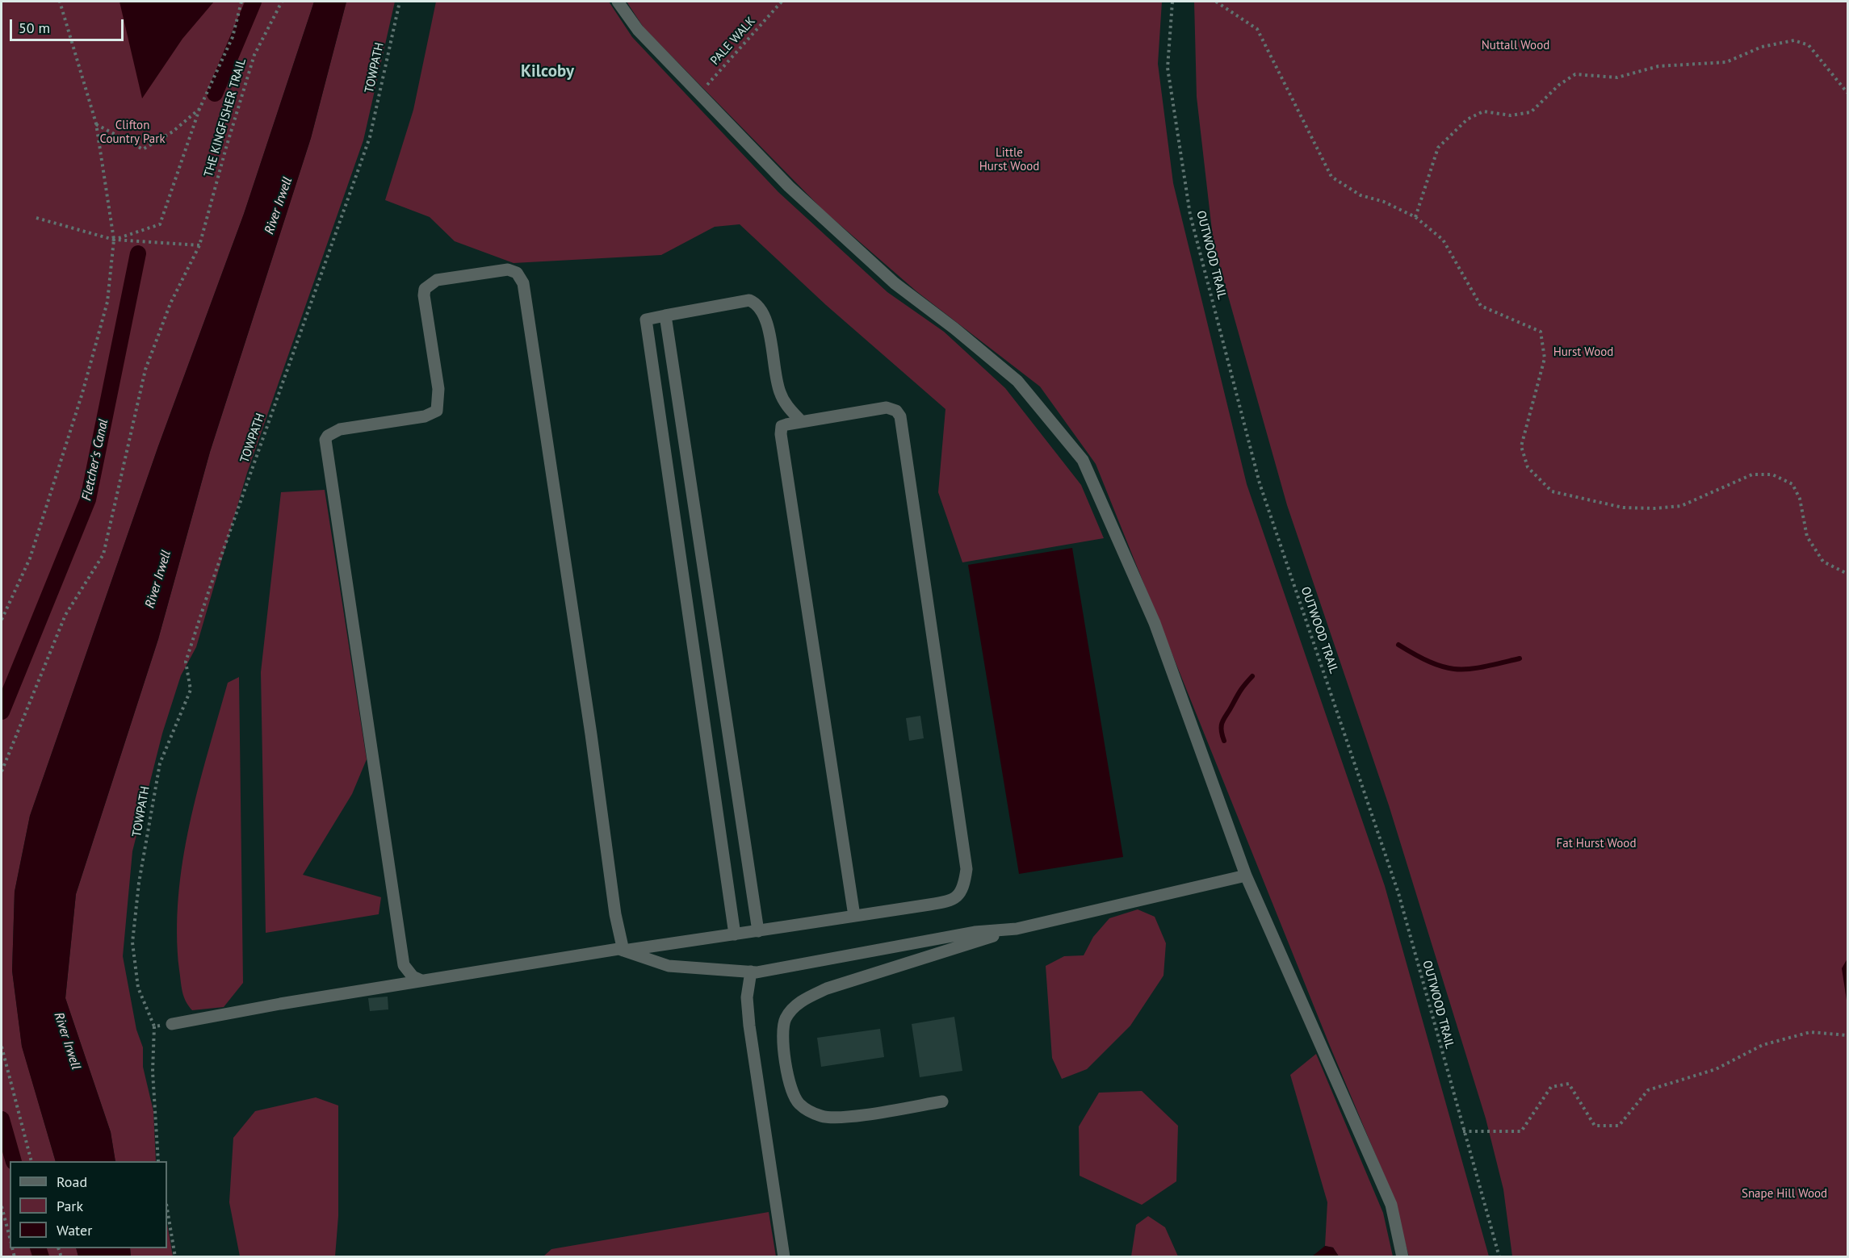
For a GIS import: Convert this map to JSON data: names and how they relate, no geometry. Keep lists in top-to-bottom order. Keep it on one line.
{"streets":{"path":["PALE WALK","TOWPATH","THE KINGFISHER TRAIL","OUTWOOD TRAIL"]},"districts":["Kilcoby"],"water":["River Irwell","Fletcher's Canal"],"parks":["Nuttall Wood","Clifton Country Park","Little Hurst Wood","Hurst Wood","Fat Hurst Wood","Snape Hill Wood"],"legend":["Road","Park","Water"],"scale_bar":"50 m"}
